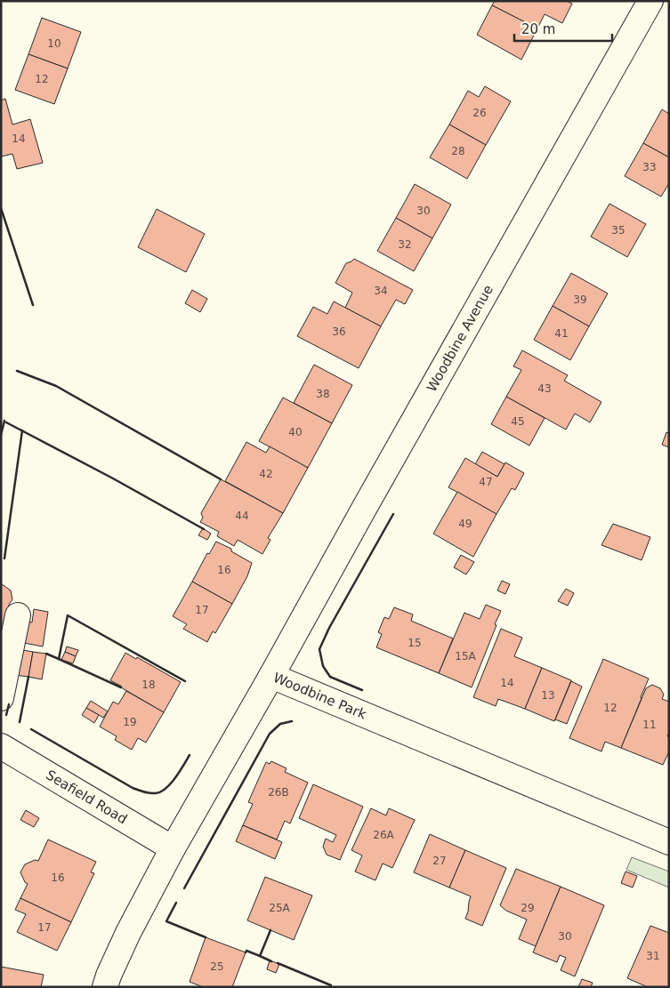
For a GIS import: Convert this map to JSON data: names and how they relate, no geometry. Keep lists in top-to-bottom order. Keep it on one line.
{"streets":{"street":["Woodbine Avenue","Woodbine Park","Seafield Road"]},"crossings":[["Woodbine Avenue","Woodbine Park"],["Woodbine Park","Seafield Road"]],"house_numbers":["10","12","26","14","28","33","30","35","32","34","39","36","41","43","38","45","40","42","47","44","49","16","17","15","15A","14","18","13","12","19","11","26B","26A","27","16","25A","29","17","30","31","25"],"scale_bar":"20 m"}
